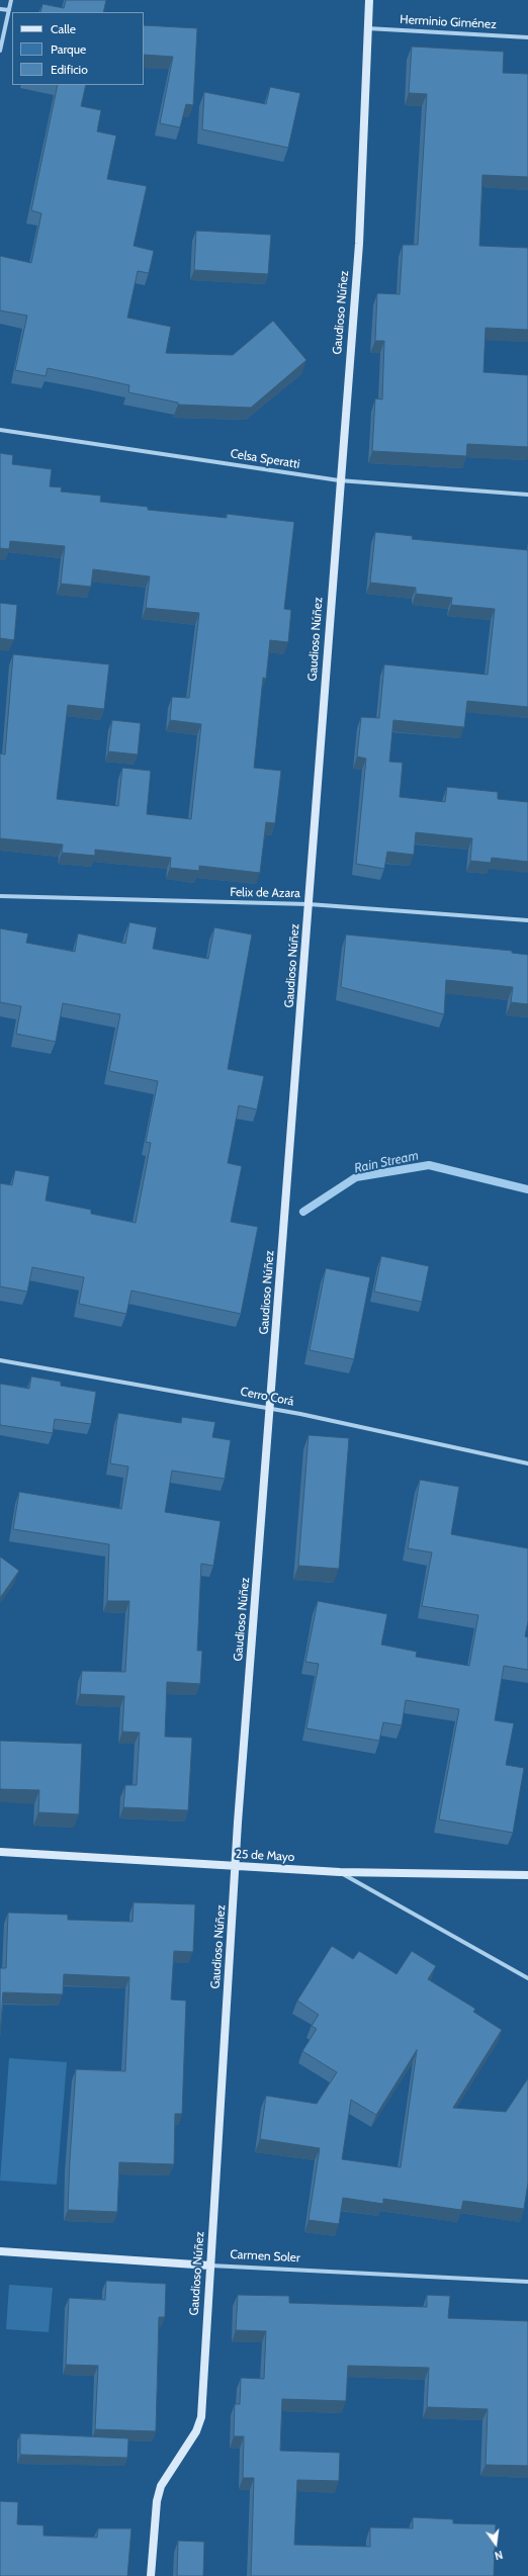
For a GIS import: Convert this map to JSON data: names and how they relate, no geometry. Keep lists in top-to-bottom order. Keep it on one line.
{"streets":{"street":["Herminio Giménez","Gaudioso Núñez","Celsa Speratti","Felix de Azara","Cerro Corá","25 de Mayo","Carmen Soler"]},"crossings":[["Herminio Giménez","Gaudioso Núñez"],["Gaudioso Núñez","Celsa Speratti"],["Gaudioso Núñez","Felix de Azara"],["Gaudioso Núñez","Cerro Corá"],["Gaudioso Núñez","25 de Mayo"],["Gaudioso Núñez","Carmen Soler"]],"water":["Rain Stream"],"legend":["Calle","Parque","Edificio"],"north":"bottom"}
